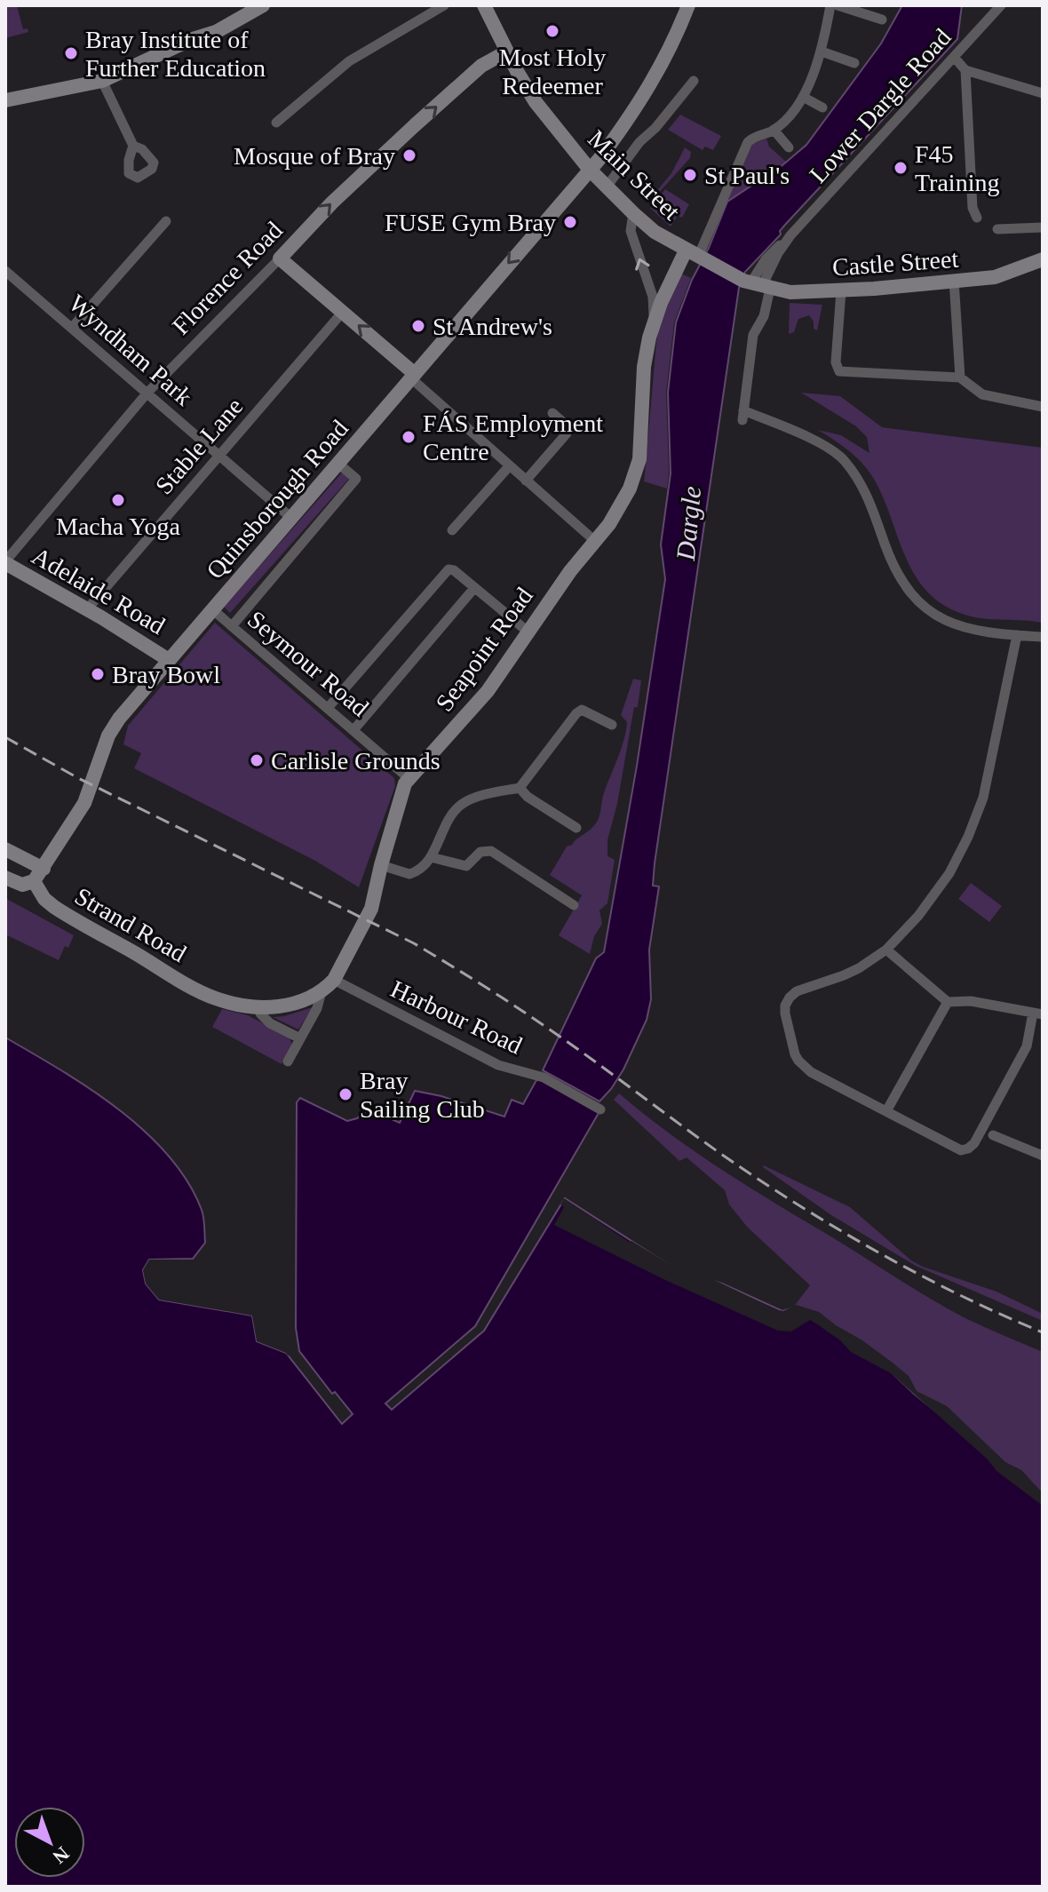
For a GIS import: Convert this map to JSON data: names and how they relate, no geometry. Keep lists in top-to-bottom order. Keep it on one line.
{"streets":{"street":["Lower Dargle Road","Main Street","Castle Street","Florence Road","Wyndham Park","Stable Lane","Quinsborough Road","Adelaide Road","Seapoint Road","Seymour Road","Strand Road","Harbour Road"]},"crossings":[["Lower Dargle Road","Main Street"],["Lower Dargle Road","Castle Street"],["Main Street","Castle Street"],["Main Street","Florence Road"],["Main Street","Quinsborough Road"],["Main Street","Seapoint Road"],["Florence Road","Wyndham Park"],["Florence Road","Adelaide Road"],["Wyndham Park","Stable Lane"],["Wyndham Park","Quinsborough Road"],["Stable Lane","Adelaide Road"],["Quinsborough Road","Adelaide Road"],["Quinsborough Road","Seymour Road"],["Quinsborough Road","Strand Road"],["Seapoint Road","Seymour Road"],["Seapoint Road","Strand Road"],["Seapoint Road","Harbour Road"]],"water":["Dargle"],"places":["Most Holy Redeemer","Bray Institute of Further Education","Mosque of Bray","F45 Training","St Paul's","FUSE Gym Bray","St Andrew's","FÁS Employment Centre","Macha Yoga","Bray Bowl","Carlisle Grounds","Bray Sailing Club"],"north":"bottom right"}
